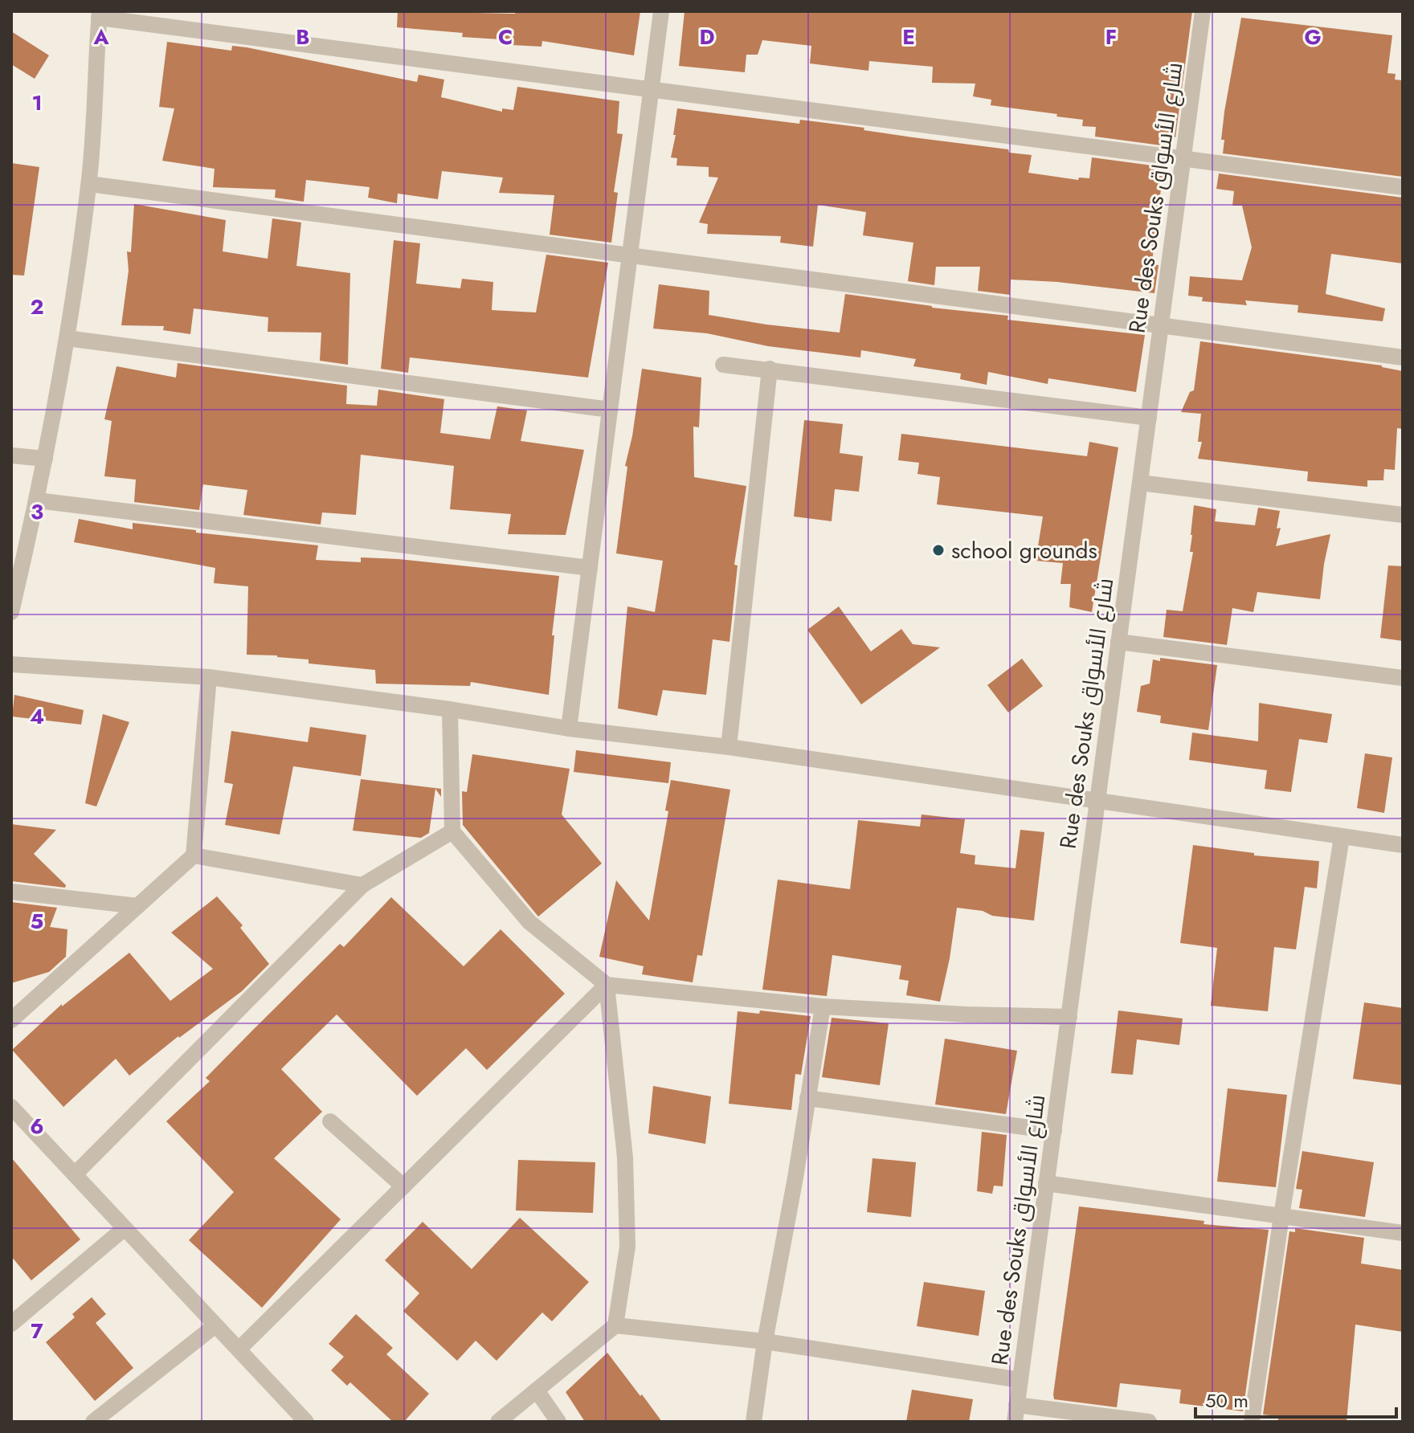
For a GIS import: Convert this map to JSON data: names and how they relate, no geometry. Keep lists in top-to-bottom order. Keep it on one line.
{"streets":{"street":["Rue des Souks شارع الأسواق"]},"places":["school grounds"],"scale_bar":"50 m","grid":{"columns":["A","B","C","D","E","F","G"],"rows":["1","2","3","4","5","6","7"]}}
